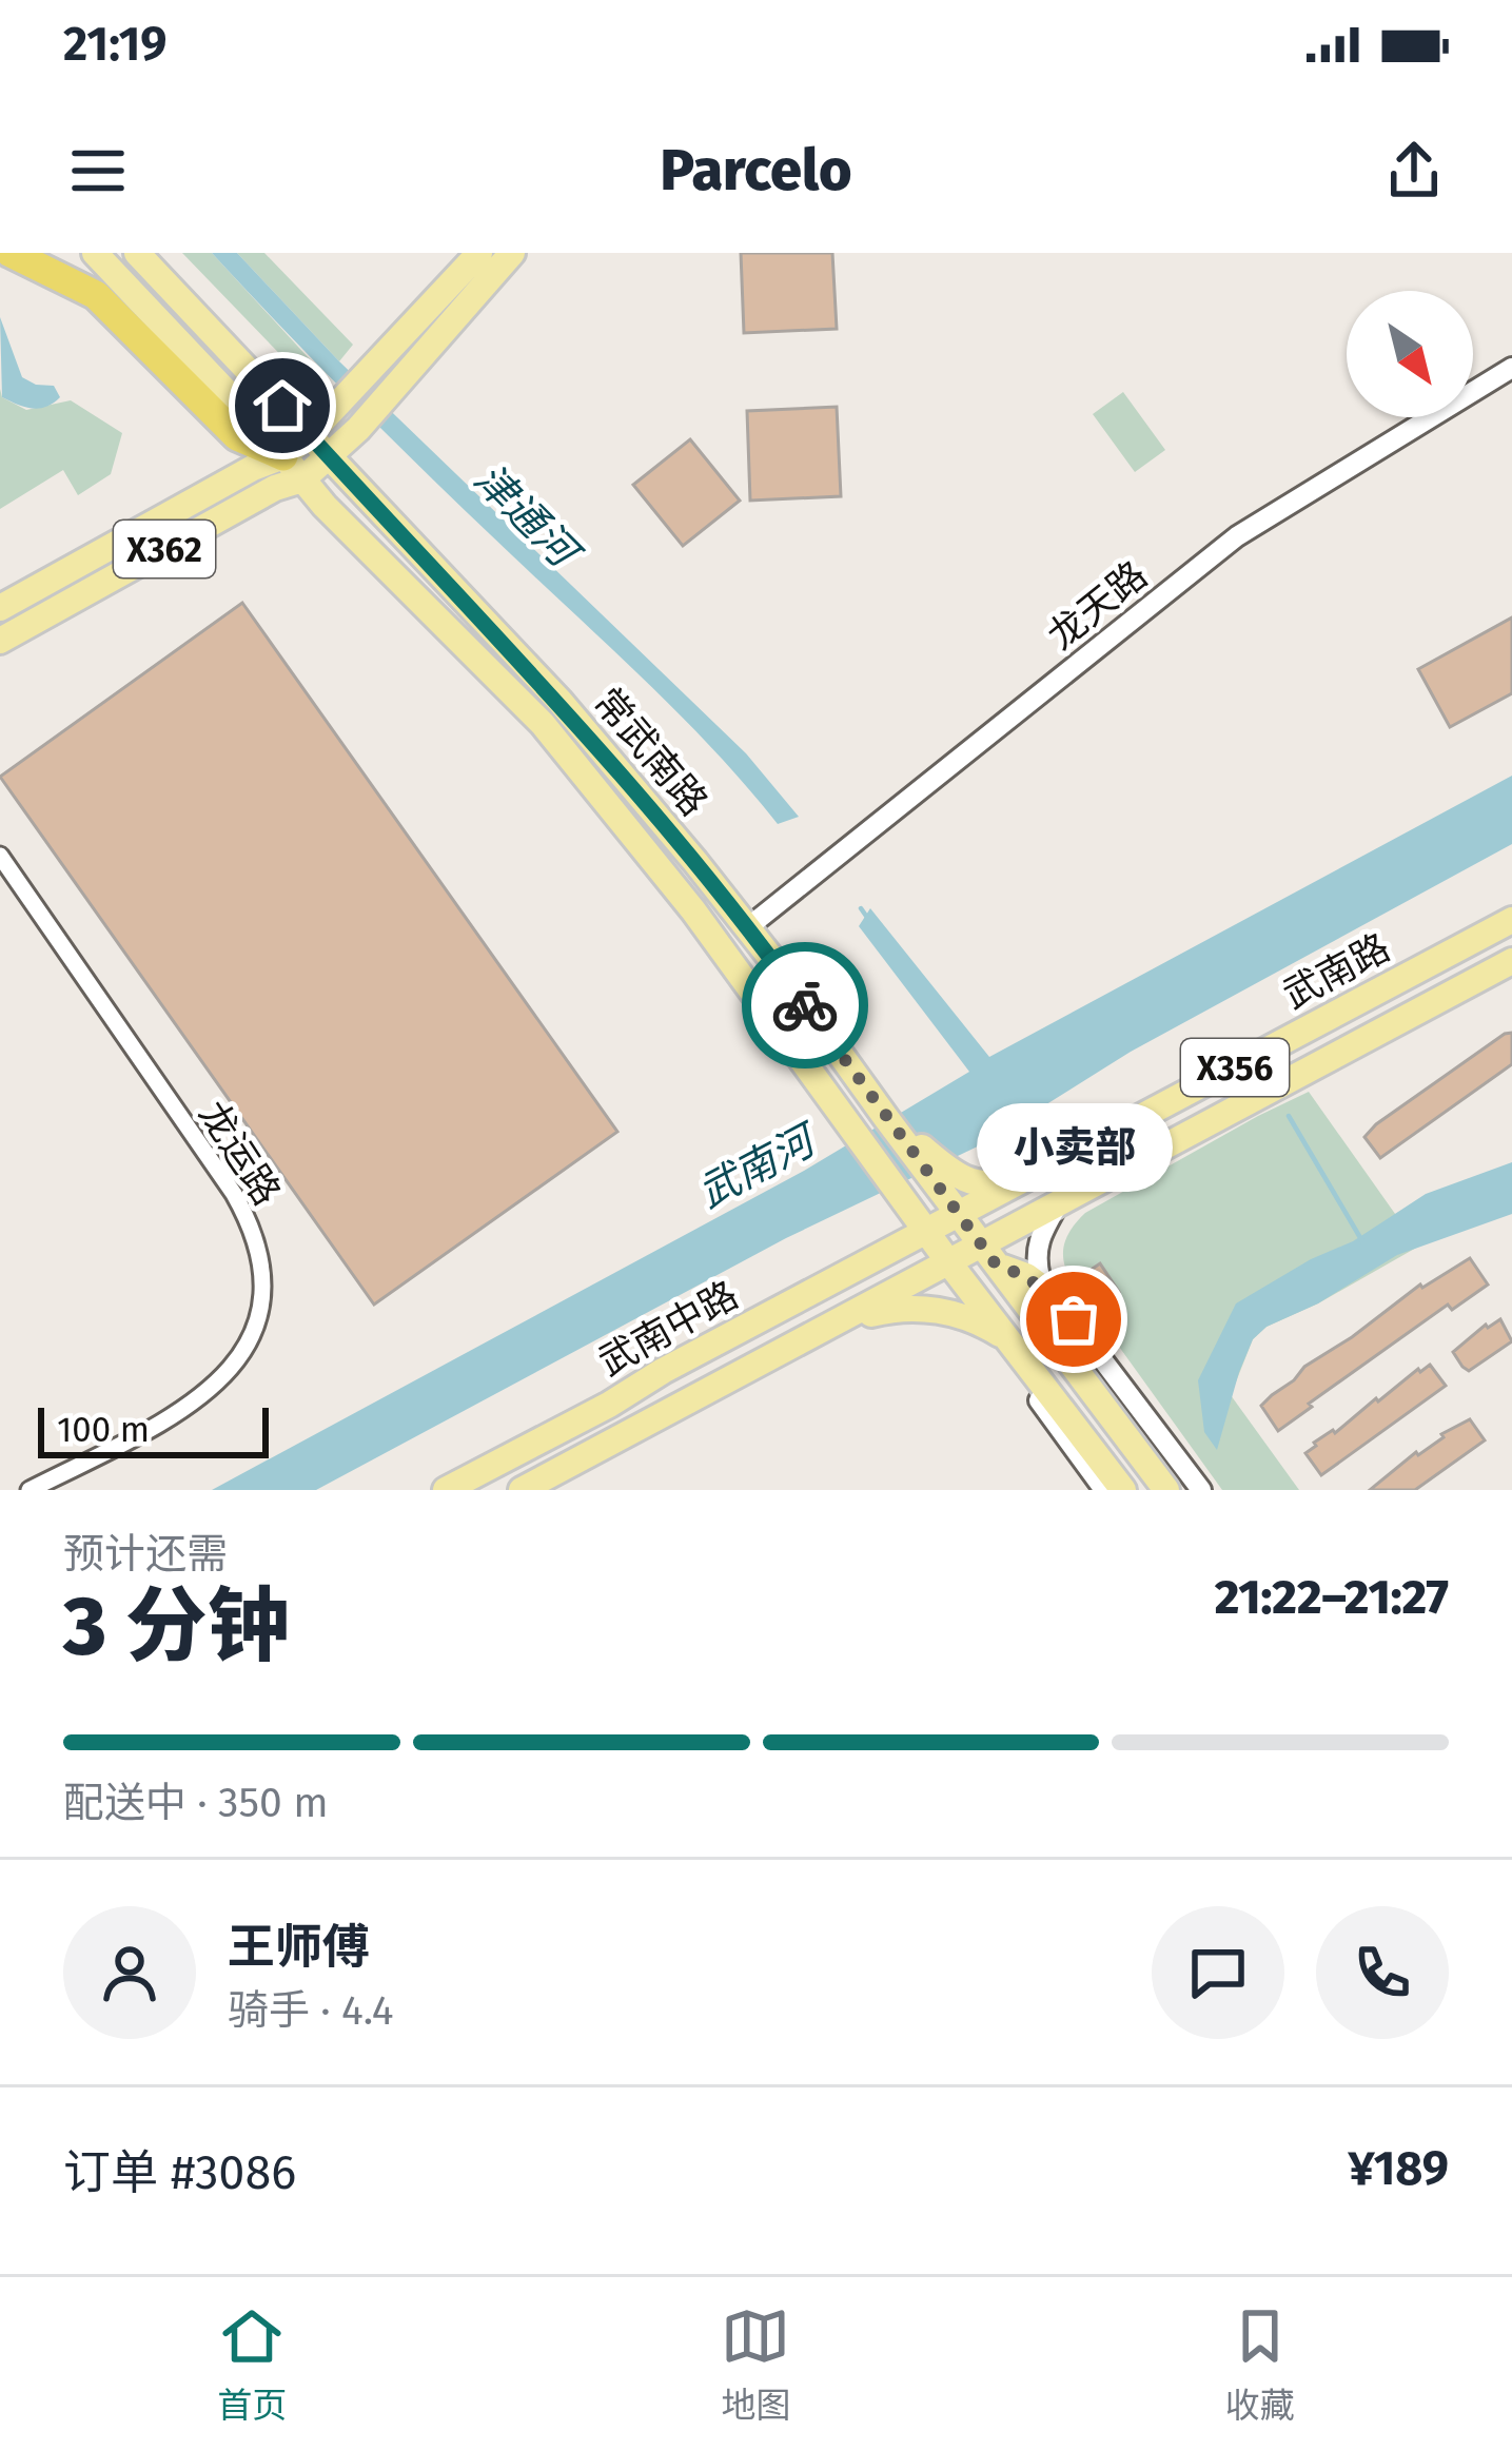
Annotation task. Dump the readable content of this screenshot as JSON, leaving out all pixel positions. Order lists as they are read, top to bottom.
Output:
{
  "streets": {
    "main road": [
      "X362",
      "常武南路",
      "武南路",
      "X356",
      "武南中路"
    ],
    "street": ["龙天路", "龙运路"]
  },
  "crossings": [
    ["X362", "常武南路"],
    ["龙天路", "常武南路"],
    ["武南路", "武南中路"]
  ],
  "water": ["津通河", "武南河"],
  "places": ["小卖部"],
  "scale_bar": "100 m",
  "north": "bottom right",
  "page": {
    "status": "21:19",
    "header": "Parcelo",
    "bubble": "小卖部",
    "scale": "100 m",
    "heading": ["3 分钟", "预计还需", "21:22–21:27"],
    "panel": [
      "王师傅",
      "骑手 · 4.4",
      "订单 #3086",
      "¥189"
    ],
    "bar": "配送中 · 350 m",
    "tabs": ["首页", "地图", "收藏"]
  }
}
